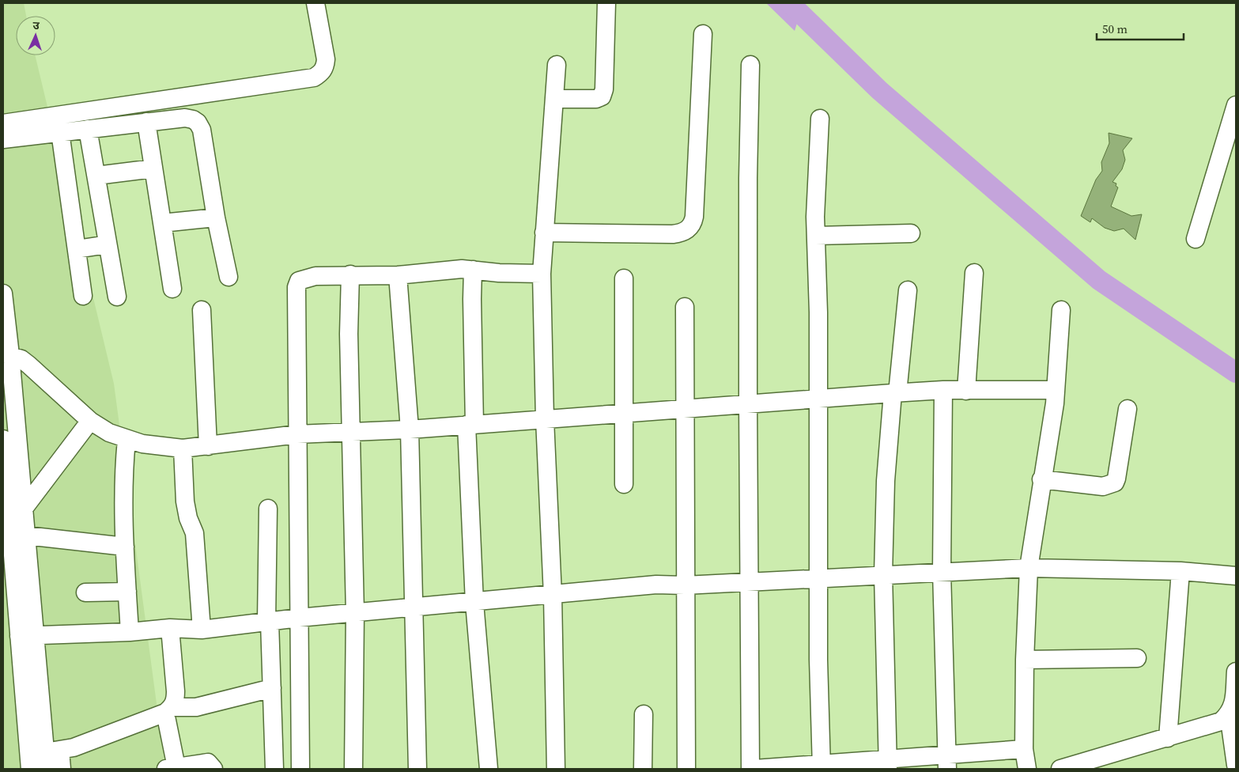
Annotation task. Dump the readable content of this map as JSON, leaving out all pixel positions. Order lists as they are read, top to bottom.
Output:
{
  "scale_bar": "50 m",
  "north": "top"
}
